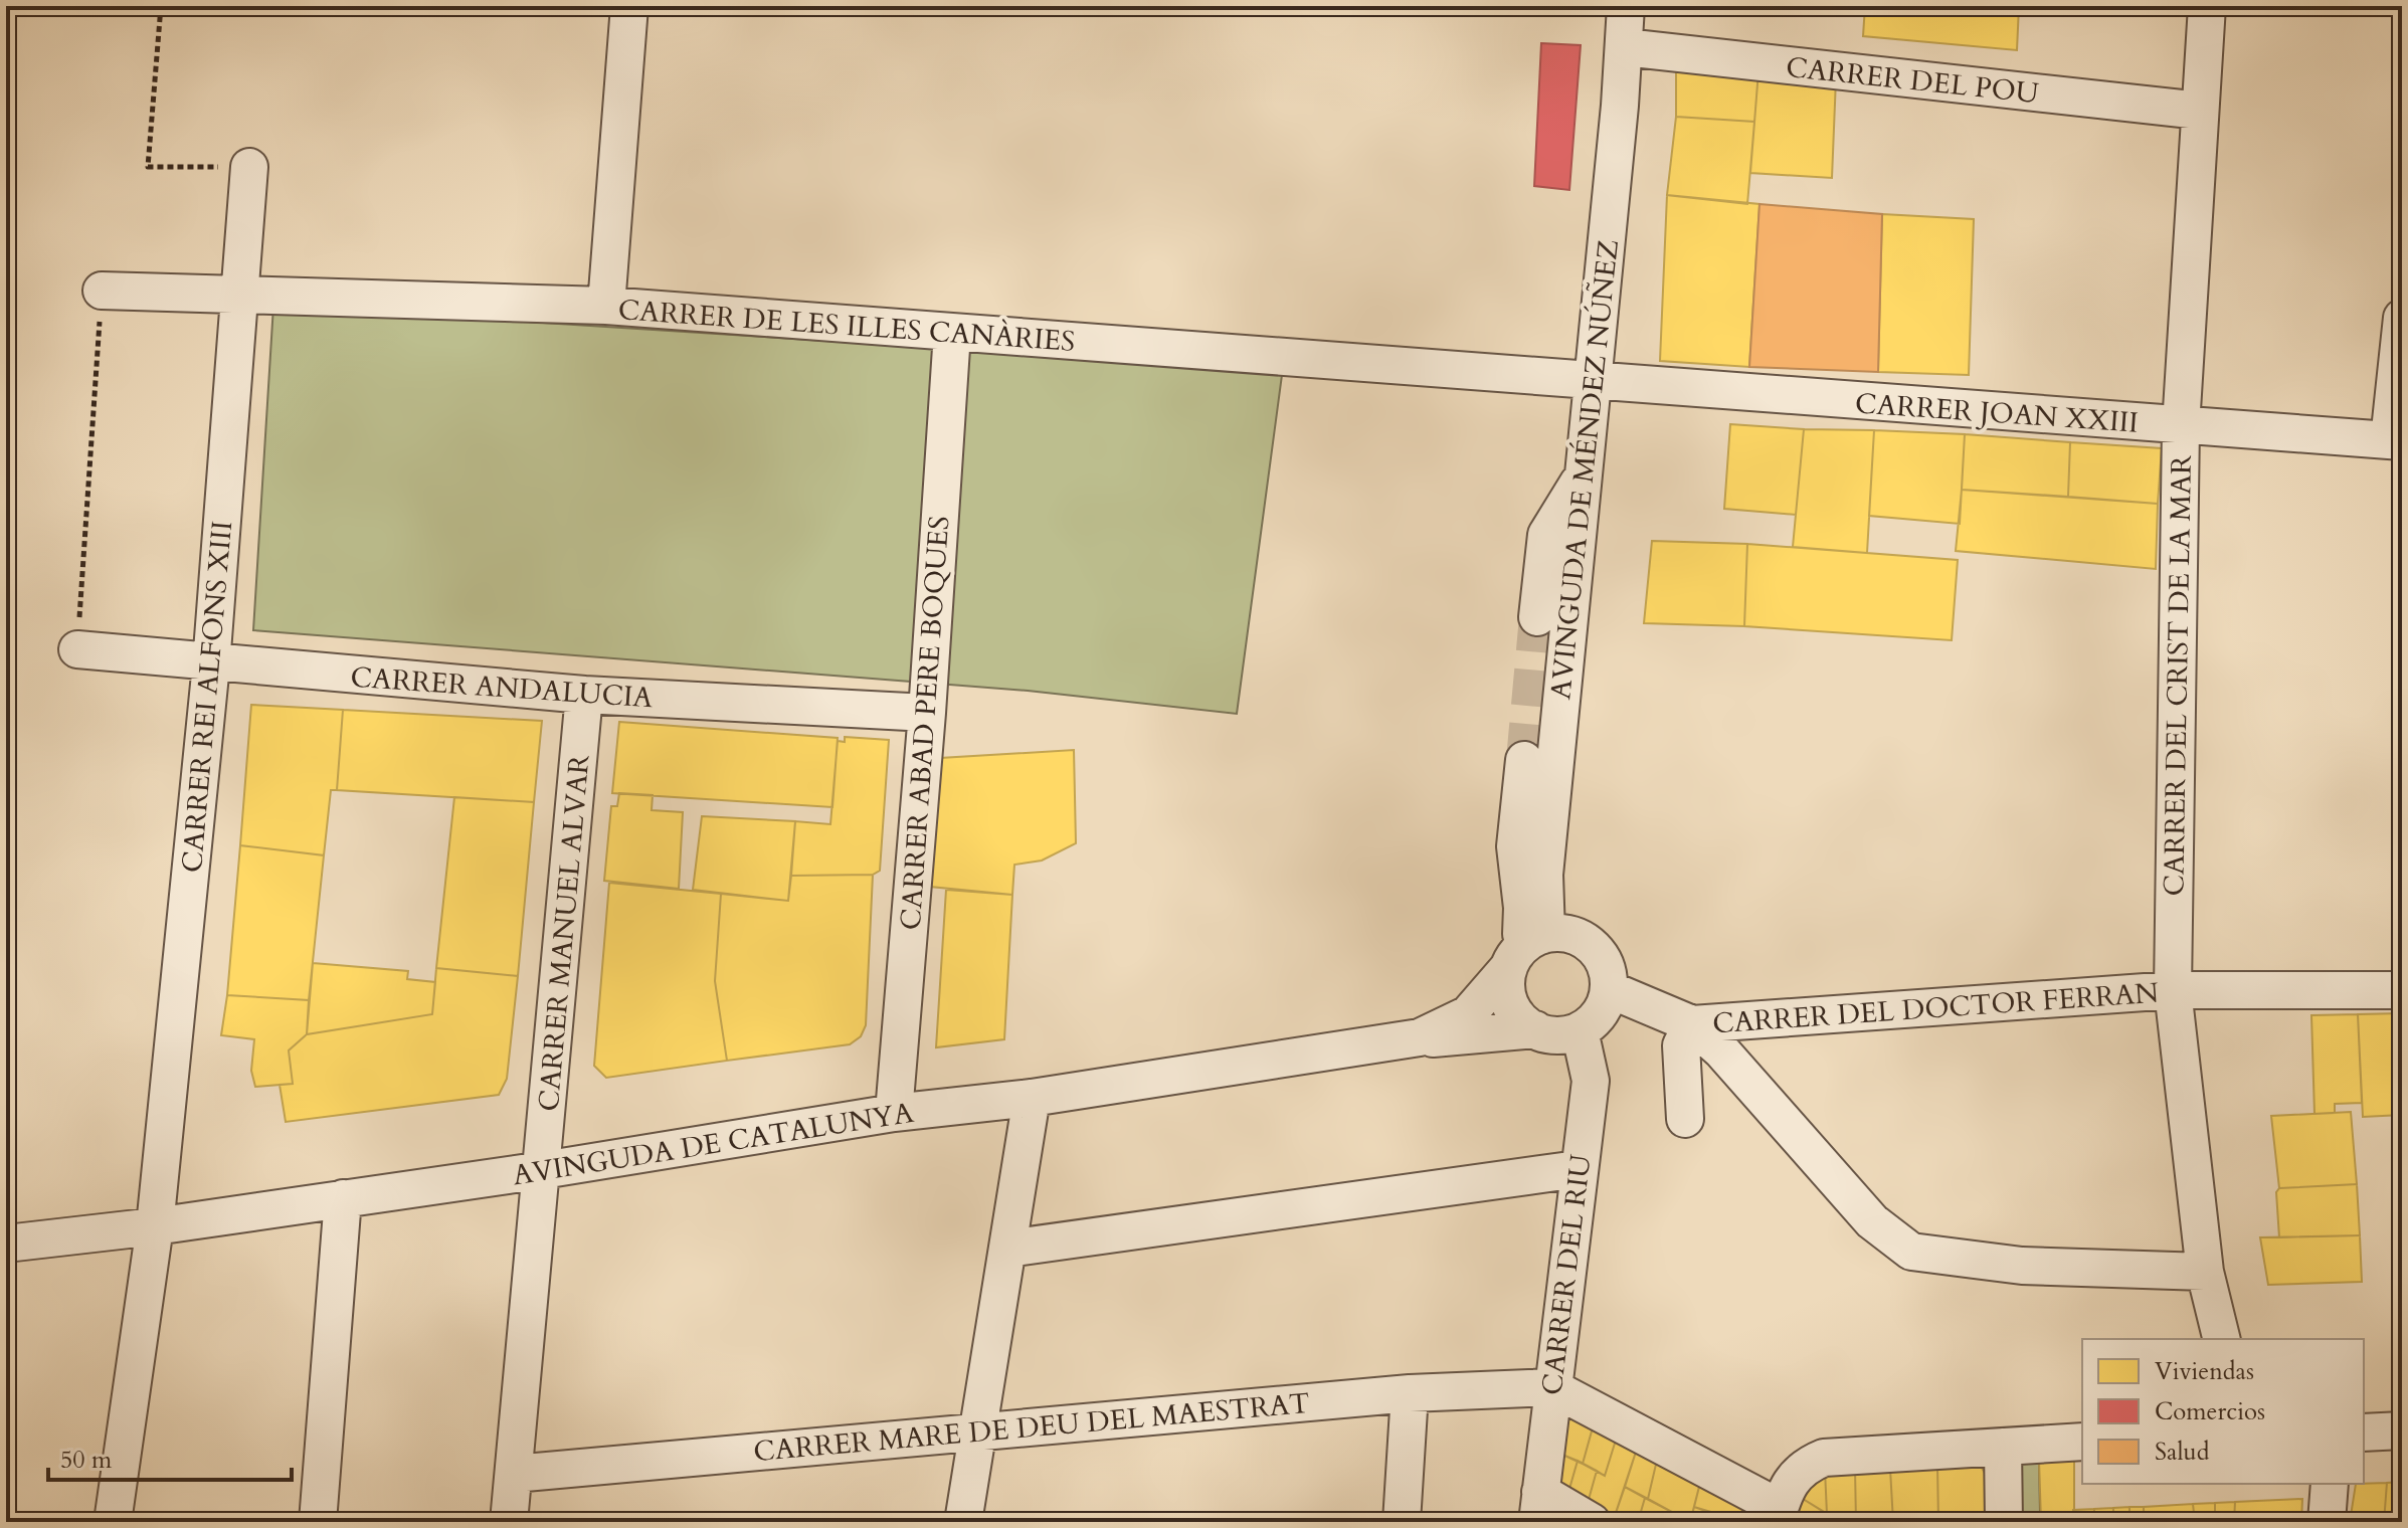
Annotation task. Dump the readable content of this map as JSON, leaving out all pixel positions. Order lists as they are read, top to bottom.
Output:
{
  "streets": {
    "street": [
      "CARRER DEL POU",
      "CARRER DE LES ILLES CANÀRIES",
      "CARRER JOAN XXIII",
      "AVINGUDA DE MÉNDEZ NÚÑEZ",
      "CARRER DEL CRIST DE LA MAR",
      "CARRER ANDALUCIA",
      "CARRER REI ALFONS XIII",
      "CARRER ABAD PERE BOQUES",
      "CARRER MANUEL ALVAR",
      "CARRER DEL DOCTOR FERRAN",
      "AVINGUDA DE CATALUNYA",
      "CARRER DEL RIU",
      "CARRER MARE DE DEU DEL MAESTRAT"
    ]
  },
  "crossings": [
    ["CARRER DEL POU", "AVINGUDA DE MÉNDEZ NÚÑEZ"],
    ["CARRER DEL POU", "CARRER DEL CRIST DE LA MAR"],
    ["CARRER DE LES ILLES CANÀRIES", "CARRER JOAN XXIII"],
    ["CARRER DE LES ILLES CANÀRIES", "AVINGUDA DE MÉNDEZ NÚÑEZ"],
    ["CARRER DE LES ILLES CANÀRIES", "CARRER REI ALFONS XIII"],
    ["CARRER DE LES ILLES CANÀRIES", "CARRER ABAD PERE BOQUES"],
    ["CARRER JOAN XXIII", "AVINGUDA DE MÉNDEZ NÚÑEZ"],
    ["CARRER JOAN XXIII", "CARRER DEL CRIST DE LA MAR"],
    ["AVINGUDA DE MÉNDEZ NÚÑEZ", "CARRER DEL DOCTOR FERRAN"],
    ["AVINGUDA DE MÉNDEZ NÚÑEZ", "AVINGUDA DE CATALUNYA"],
    ["AVINGUDA DE MÉNDEZ NÚÑEZ", "CARRER DEL RIU"],
    ["CARRER DEL CRIST DE LA MAR", "CARRER DEL DOCTOR FERRAN"],
    ["CARRER ANDALUCIA", "CARRER REI ALFONS XIII"],
    ["CARRER ANDALUCIA", "CARRER ABAD PERE BOQUES"],
    ["CARRER ANDALUCIA", "CARRER MANUEL ALVAR"],
    ["CARRER REI ALFONS XIII", "AVINGUDA DE CATALUNYA"],
    ["CARRER ABAD PERE BOQUES", "AVINGUDA DE CATALUNYA"],
    ["CARRER MANUEL ALVAR", "AVINGUDA DE CATALUNYA"],
    ["CARRER MANUEL ALVAR", "CARRER MARE DE DEU DEL MAESTRAT"],
    ["CARRER DEL DOCTOR FERRAN", "AVINGUDA DE CATALUNYA"],
    ["CARRER DEL DOCTOR FERRAN", "CARRER DEL RIU"],
    ["AVINGUDA DE CATALUNYA", "CARRER DEL RIU"],
    ["CARRER DEL RIU", "CARRER MARE DE DEU DEL MAESTRAT"]
  ],
  "legend": ["Viviendas", "Comercios", "Salud"],
  "scale_bar": "50 m"
}
